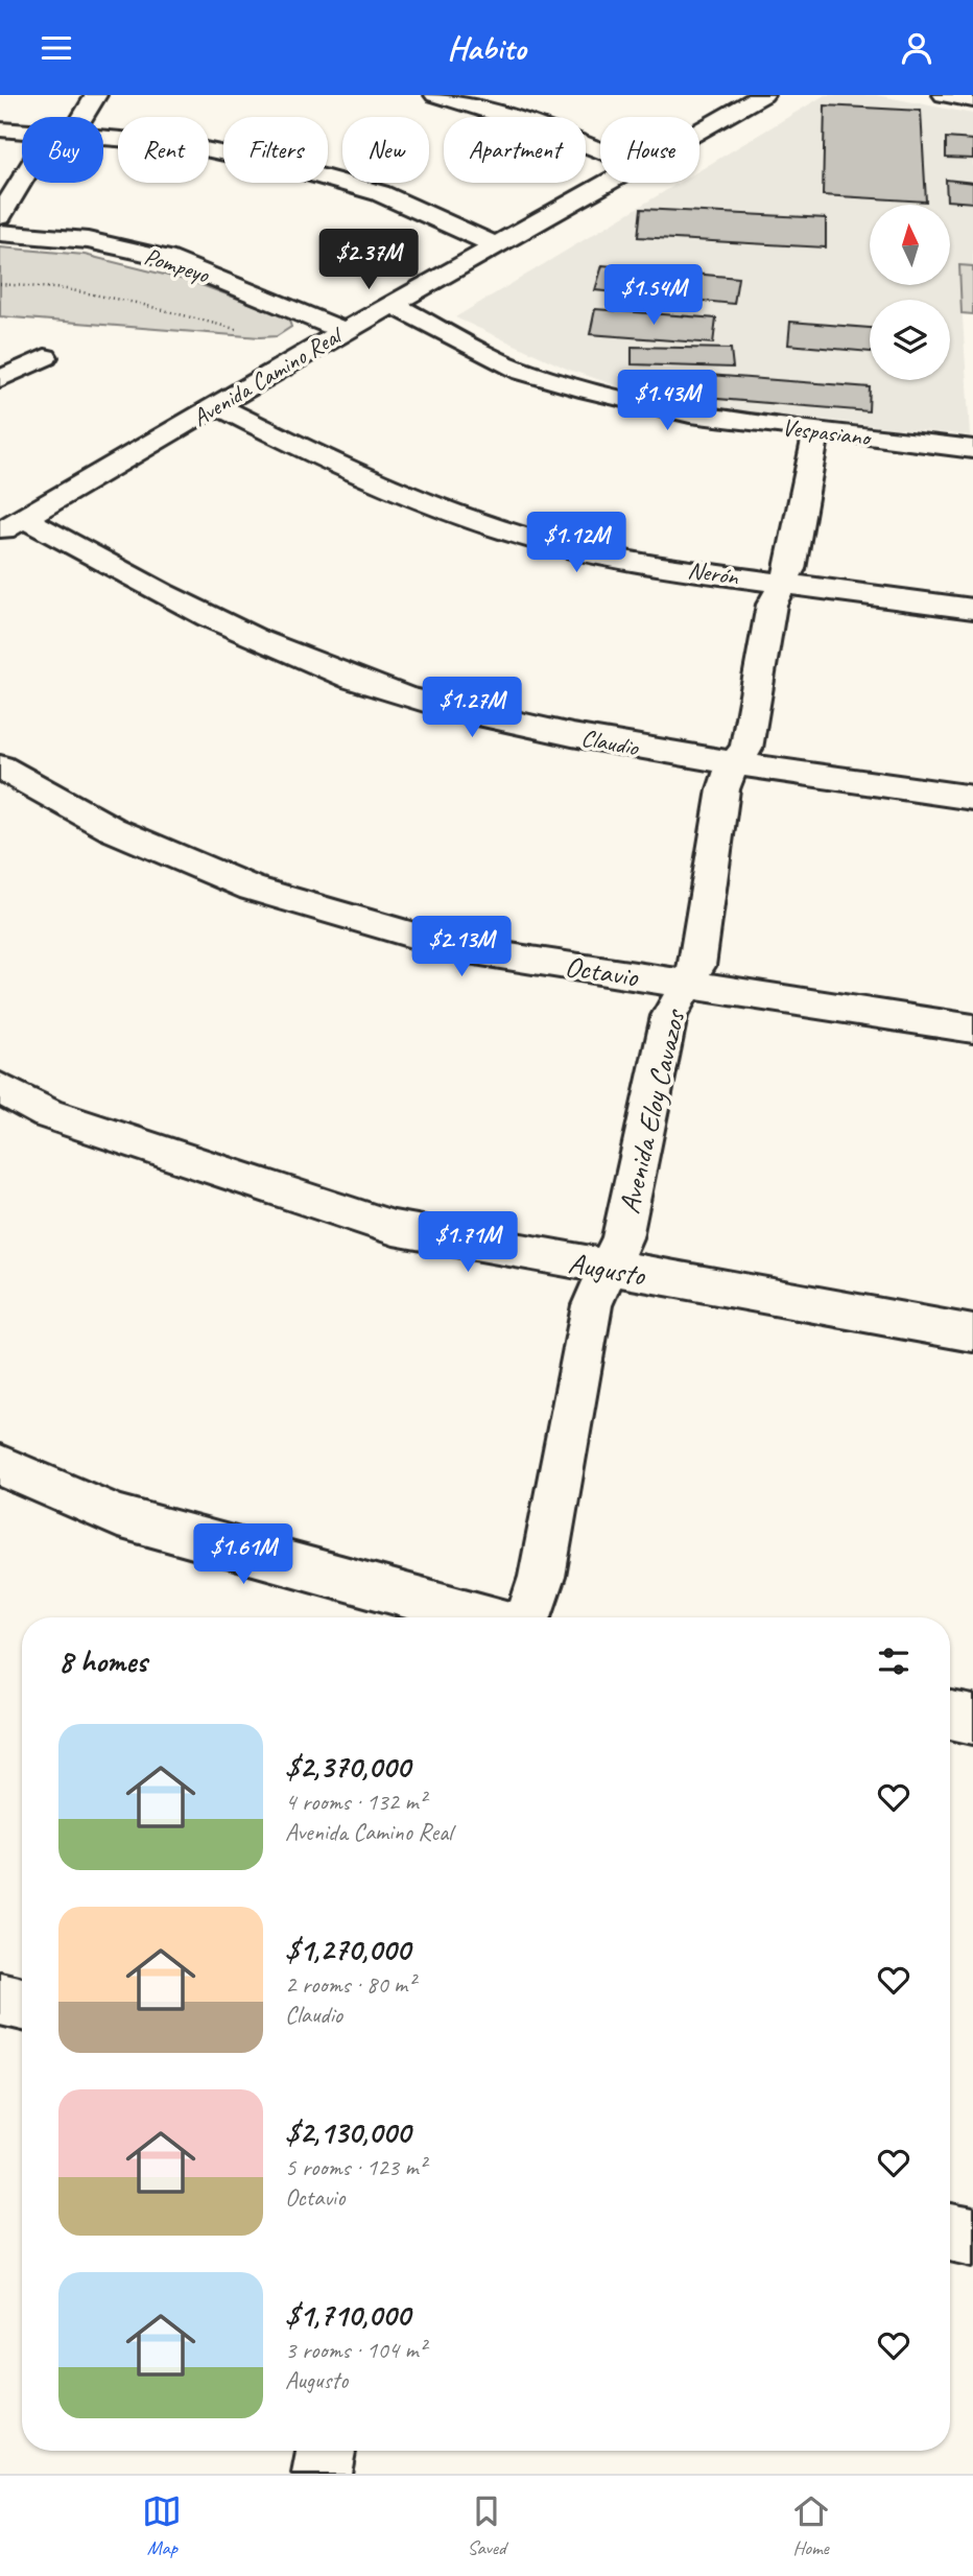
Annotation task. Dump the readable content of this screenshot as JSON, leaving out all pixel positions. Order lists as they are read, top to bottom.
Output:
{
  "streets": {
    "street": [
      "Pompeyo",
      "Avenida Camino Real",
      "Vespasiano",
      "Nerón",
      "Claudio",
      "Octavio",
      "Avenida Eloy Cavazos",
      "Augusto"
    ]
  },
  "crossings": [
    ["Pompeyo", "Avenida Camino Real"],
    ["Avenida Camino Real", "Vespasiano"],
    ["Avenida Camino Real", "Nerón"],
    ["Avenida Camino Real", "Claudio"],
    ["Vespasiano", "Avenida Eloy Cavazos"],
    ["Nerón", "Avenida Eloy Cavazos"],
    ["Claudio", "Avenida Eloy Cavazos"],
    ["Octavio", "Avenida Eloy Cavazos"],
    ["Avenida Eloy Cavazos", "Augusto"]
  ],
  "north": "top",
  "page": {
    "header": "Habito",
    "chip": [
      "Buy",
      "Rent",
      "Filters",
      "New",
      "Apartment",
      "House"
    ],
    "price": [
      "$2.37M",
      "$1.54M",
      "$1.43M",
      "$1.12M",
      "$1.27M",
      "$2.13M",
      "$1.71M",
      "$1.61M"
    ],
    "heading": "8 homes",
    "list": [
      {
        "name": "$2,370,000",
        "note": "4 rooms · 132 m² · Avenida Camino Real"
      },
      {
        "name": "$1,270,000",
        "note": "2 rooms · 80 m² · Claudio"
      },
      {
        "name": "$2,130,000",
        "note": "5 rooms · 123 m² · Octavio"
      },
      {
        "name": "$1,710,000",
        "note": "3 rooms · 104 m² · Augusto"
      }
    ],
    "tabs": ["Map", "Saved", "Home"]
  }
}
